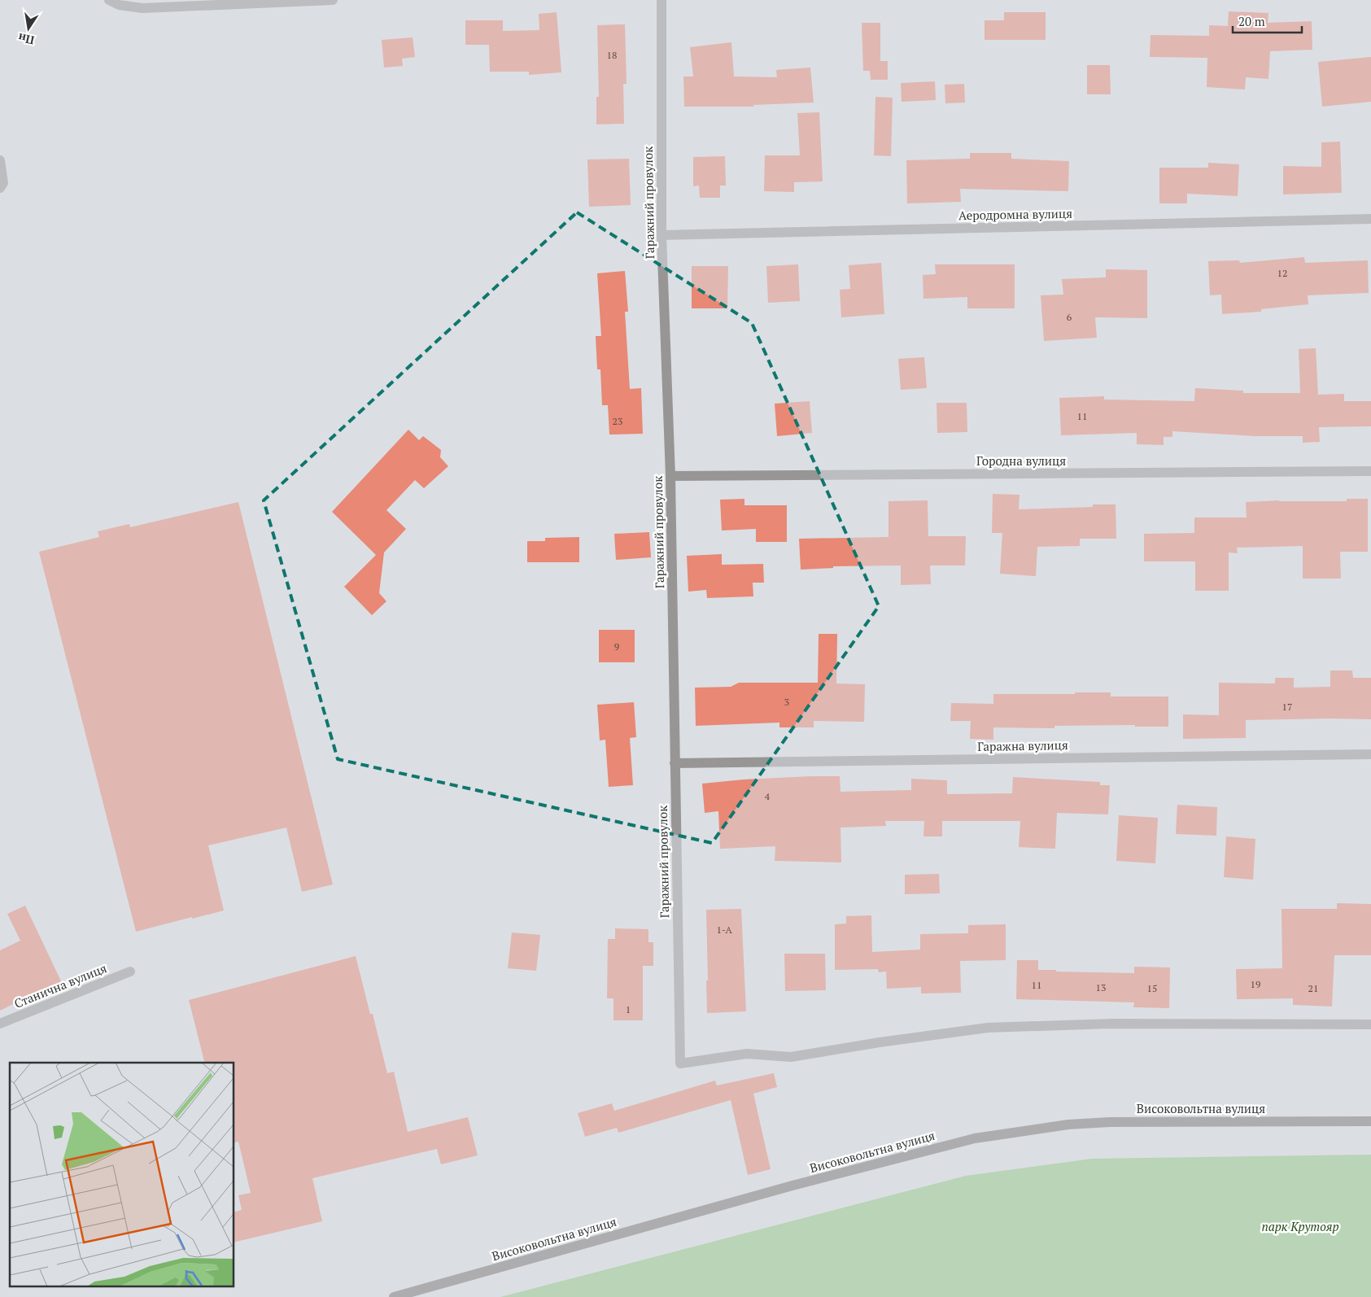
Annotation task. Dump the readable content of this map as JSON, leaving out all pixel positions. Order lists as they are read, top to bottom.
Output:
{
  "streets": {
    "main road": ["Високовольтна вулиця"],
    "street": [
      "Гаражний провулок",
      "Аеродромна вулиця",
      "Городна вулиця",
      "Гаражна вулиця",
      "Станична вулиця"
    ]
  },
  "crossings": [
    ["Гаражний провулок", "Аеродромна вулиця"],
    ["Гаражний провулок", "Городна вулиця"],
    ["Гаражний провулок", "Гаражна вулиця"]
  ],
  "parks": ["парк Крутояр"],
  "house_numbers": [
    "18",
    "12",
    "6",
    "11",
    "23",
    "9",
    "3",
    "17",
    "4",
    "1-А",
    "19",
    "11",
    "13",
    "15",
    "21",
    "1"
  ],
  "scale_bar": "20 m",
  "north": "bottom"
}
